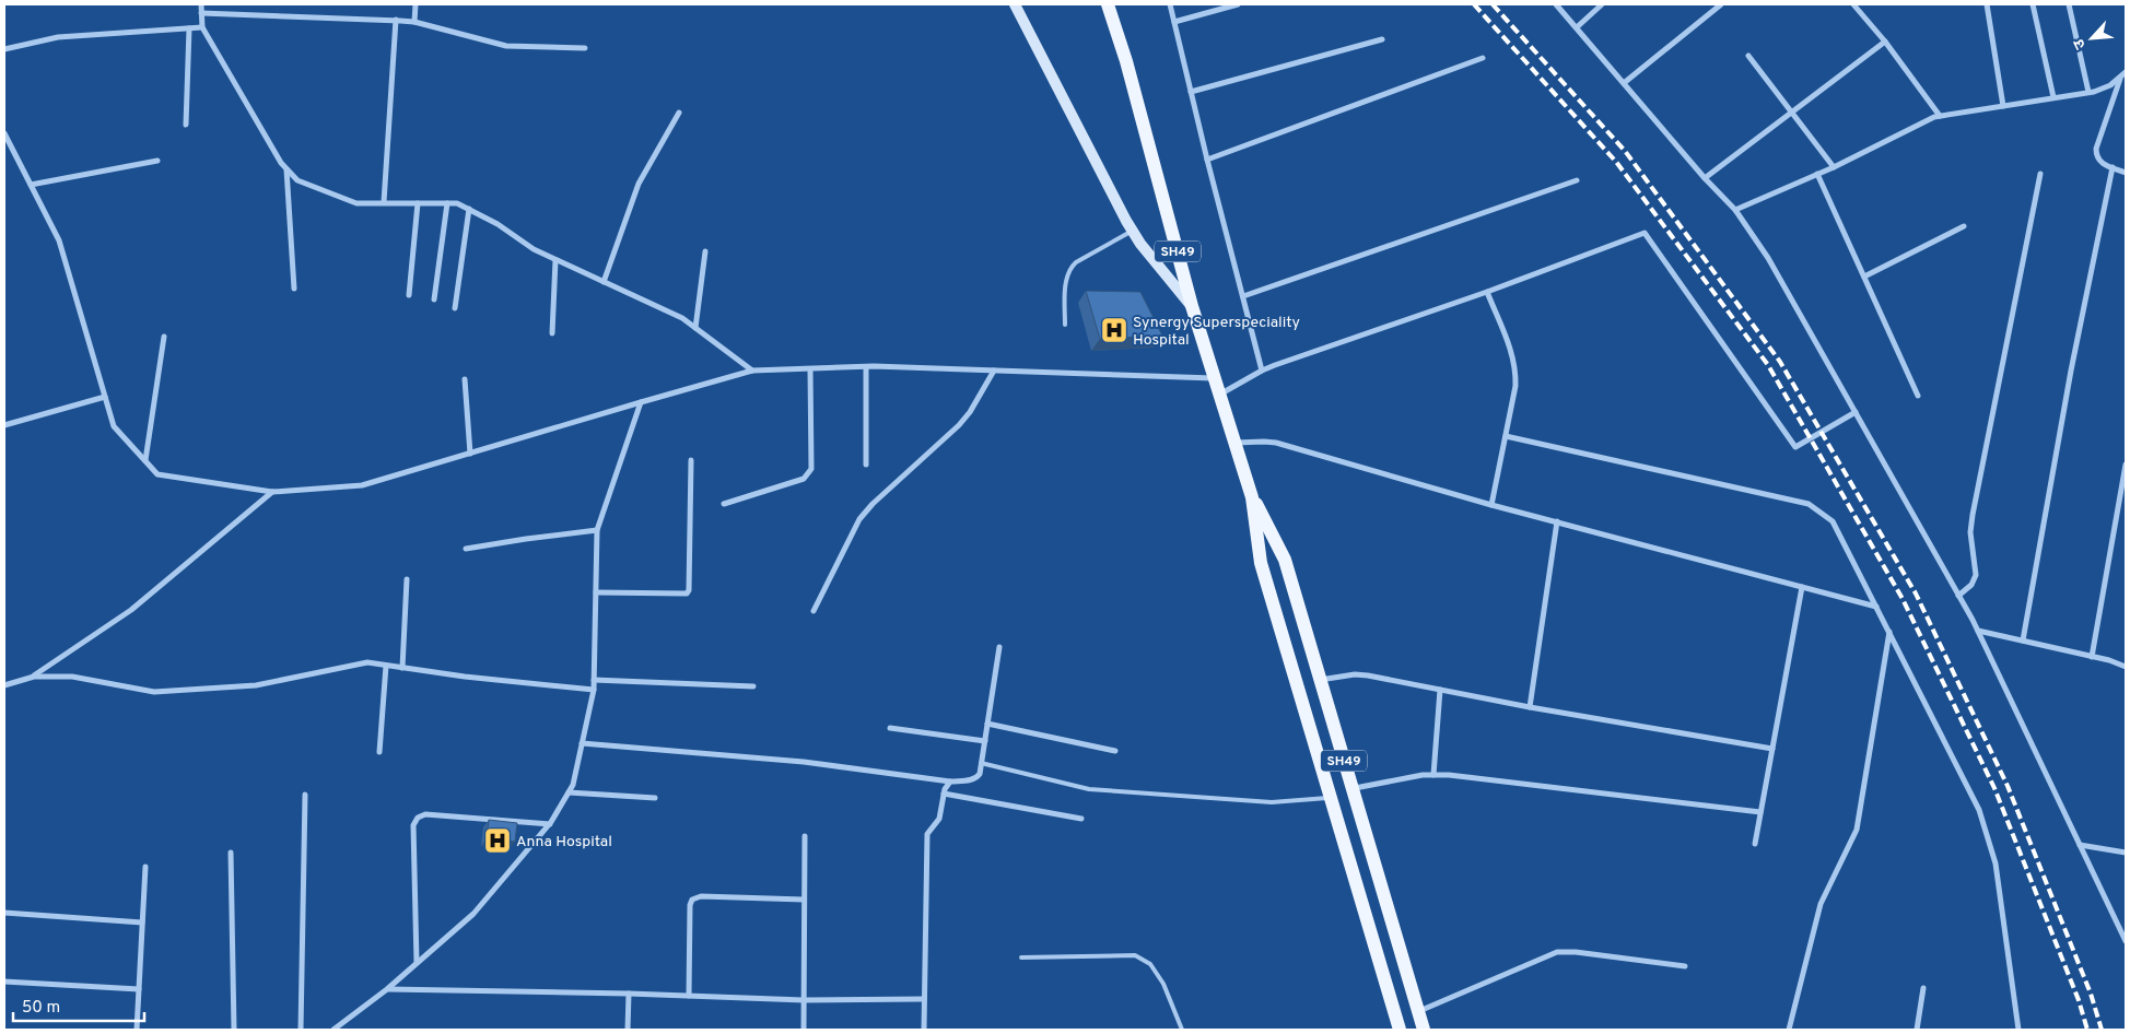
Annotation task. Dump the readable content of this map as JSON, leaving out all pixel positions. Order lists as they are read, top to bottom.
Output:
{
  "streets": {
    "main road": ["SH49"]
  },
  "places": {
    "hospital": ["Synergy Superspeciality Hospital", "Anna Hospital"]
  },
  "scale_bar": "50 m",
  "north": "bottom left"
}
